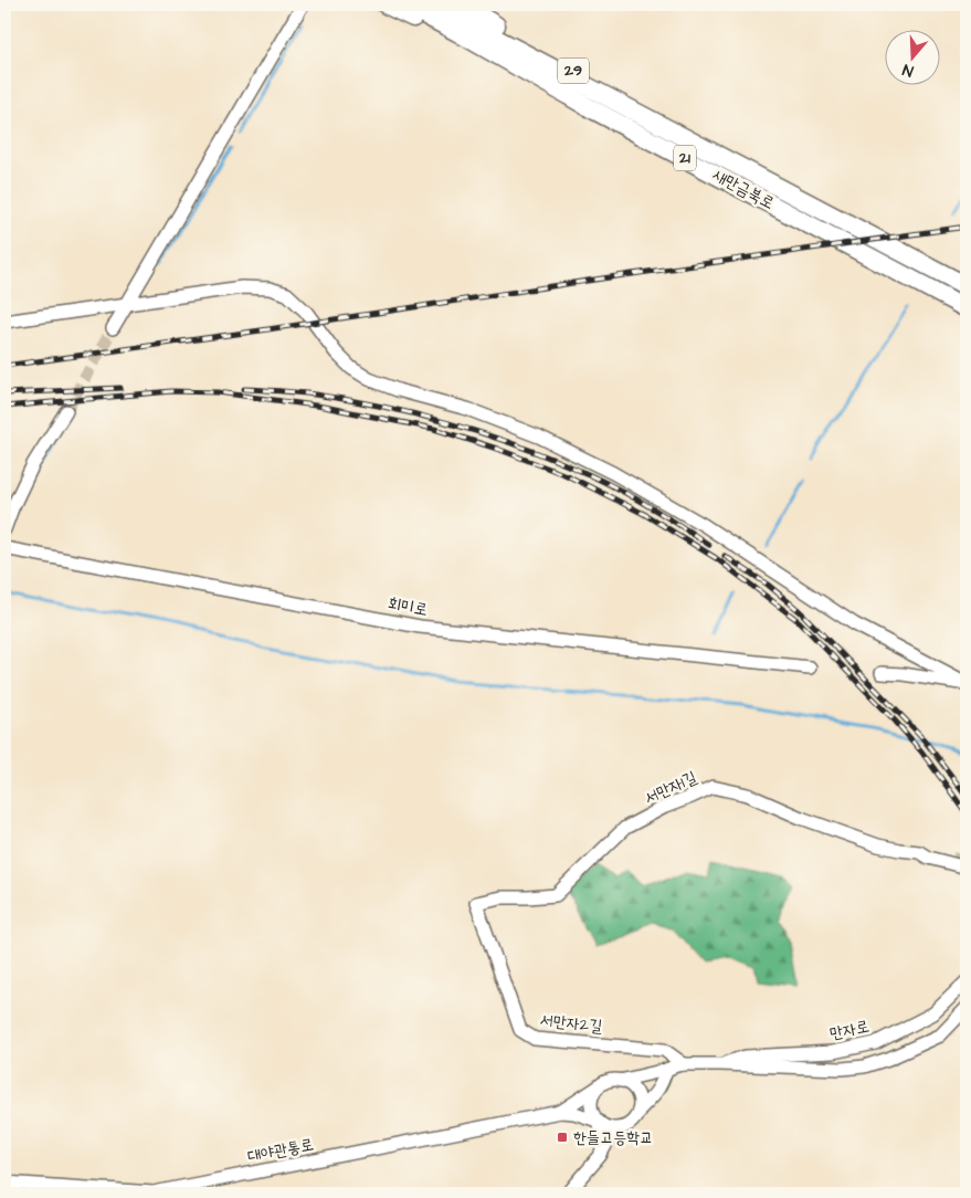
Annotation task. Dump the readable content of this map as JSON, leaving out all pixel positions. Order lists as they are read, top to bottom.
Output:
{
  "streets": {
    "highway": ["29", "21", "새만금북로"],
    "street": [
      "회미로",
      "서만자1길",
      "서만자2길",
      "만자로",
      "대야관통로"
    ]
  },
  "crossings": [
    ["29", "새만금북로"],
    ["서만자1길", "서만자2길"],
    ["서만자2길", "만자로"]
  ],
  "places": {
    "transit": ["한들고등학교"]
  },
  "north": "bottom"
}
